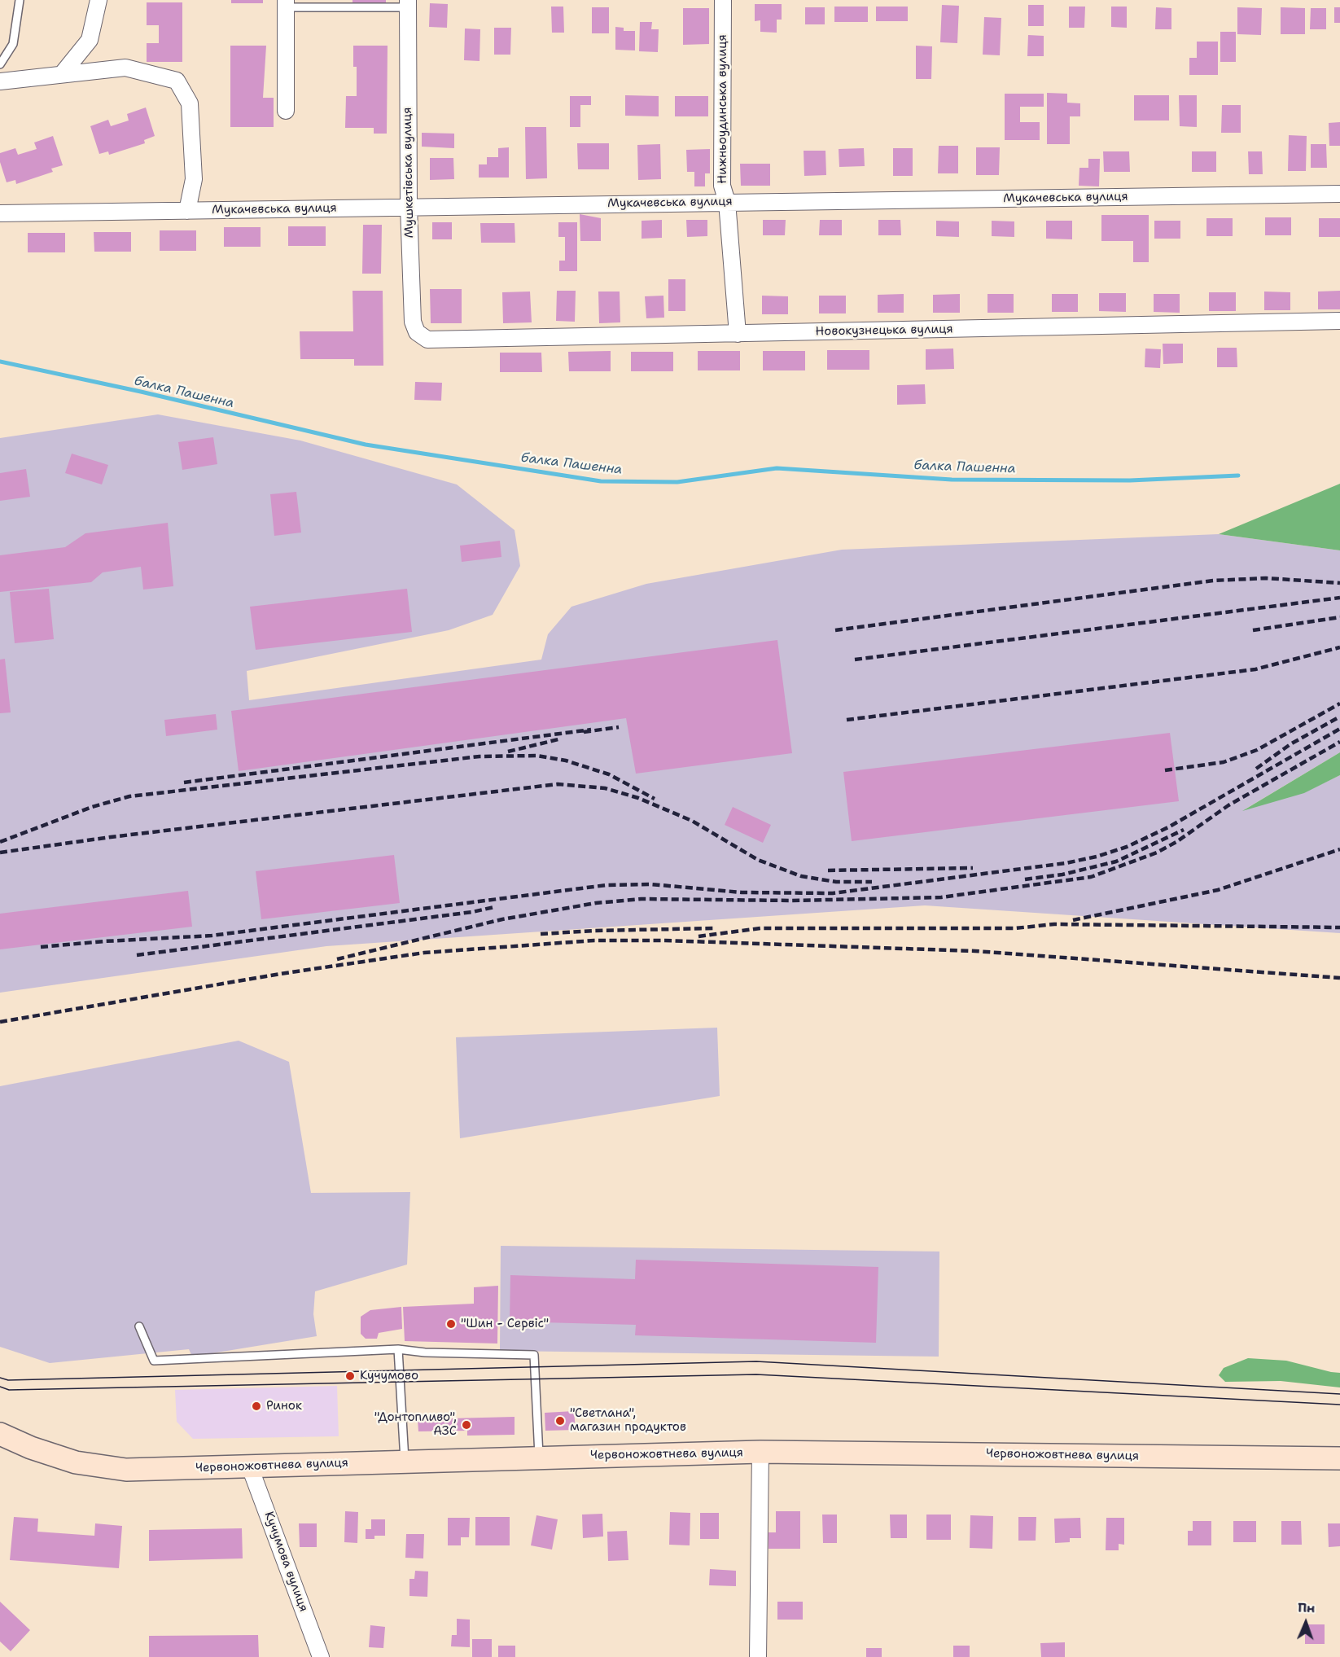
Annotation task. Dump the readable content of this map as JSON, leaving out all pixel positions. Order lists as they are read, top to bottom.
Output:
{
  "streets": {
    "main road": ["Червоножовтнева вулиця"],
    "street": [
      "Нижньоудинська вулиця",
      "Мушкетівська вулиця",
      "Мукачевська вулиця",
      "Новокузнецька вулиця",
      "Кучумова вулиця"
    ]
  },
  "crossings": [
    ["Нижньоудинська вулиця", "Мукачевська вулиця"],
    ["Нижньоудинська вулиця", "Новокузнецька вулиця"],
    ["Мушкетівська вулиця", "Мукачевська вулиця"],
    ["Мушкетівська вулиця", "Новокузнецька вулиця"],
    ["Червоножовтнева вулиця", "Кучумова вулиця"]
  ],
  "water": ["балка Пашенна"],
  "places": [
    "\"Шин - Сервіс\"",
    "Кучумово",
    "Ринок",
    "\"Светлана\", магазин продуктов",
    "\"Донтопливо\", АЗС"
  ],
  "north": "top"
}
